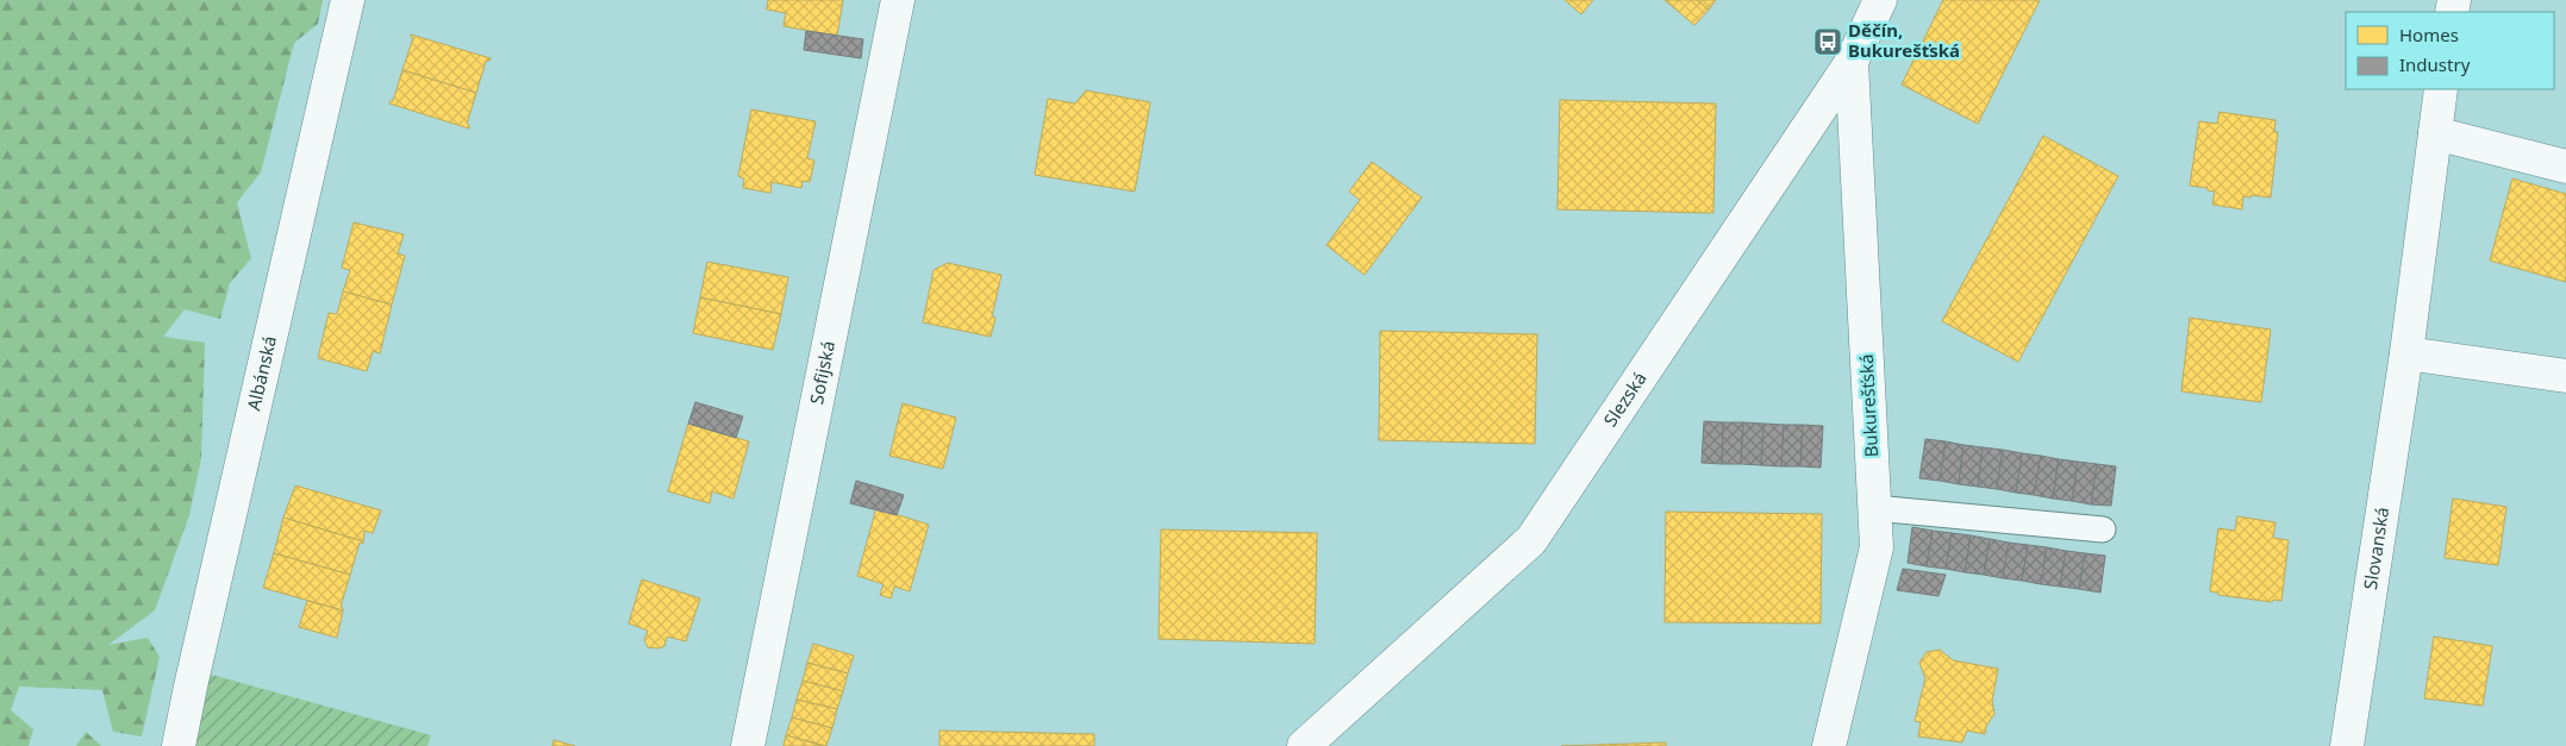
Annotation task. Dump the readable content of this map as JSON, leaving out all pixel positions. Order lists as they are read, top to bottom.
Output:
{
  "streets": {
    "street": [
      "Albánská",
      "Sofijská",
      "Slezská",
      "Bukurešťská",
      "Slovanská"
    ]
  },
  "crossings": [
    ["Slezská", "Bukurešťská"]
  ],
  "places": {
    "bus stop": ["Děčín, Bukurešťská"]
  },
  "legend": ["Homes", "Industry"]
}
